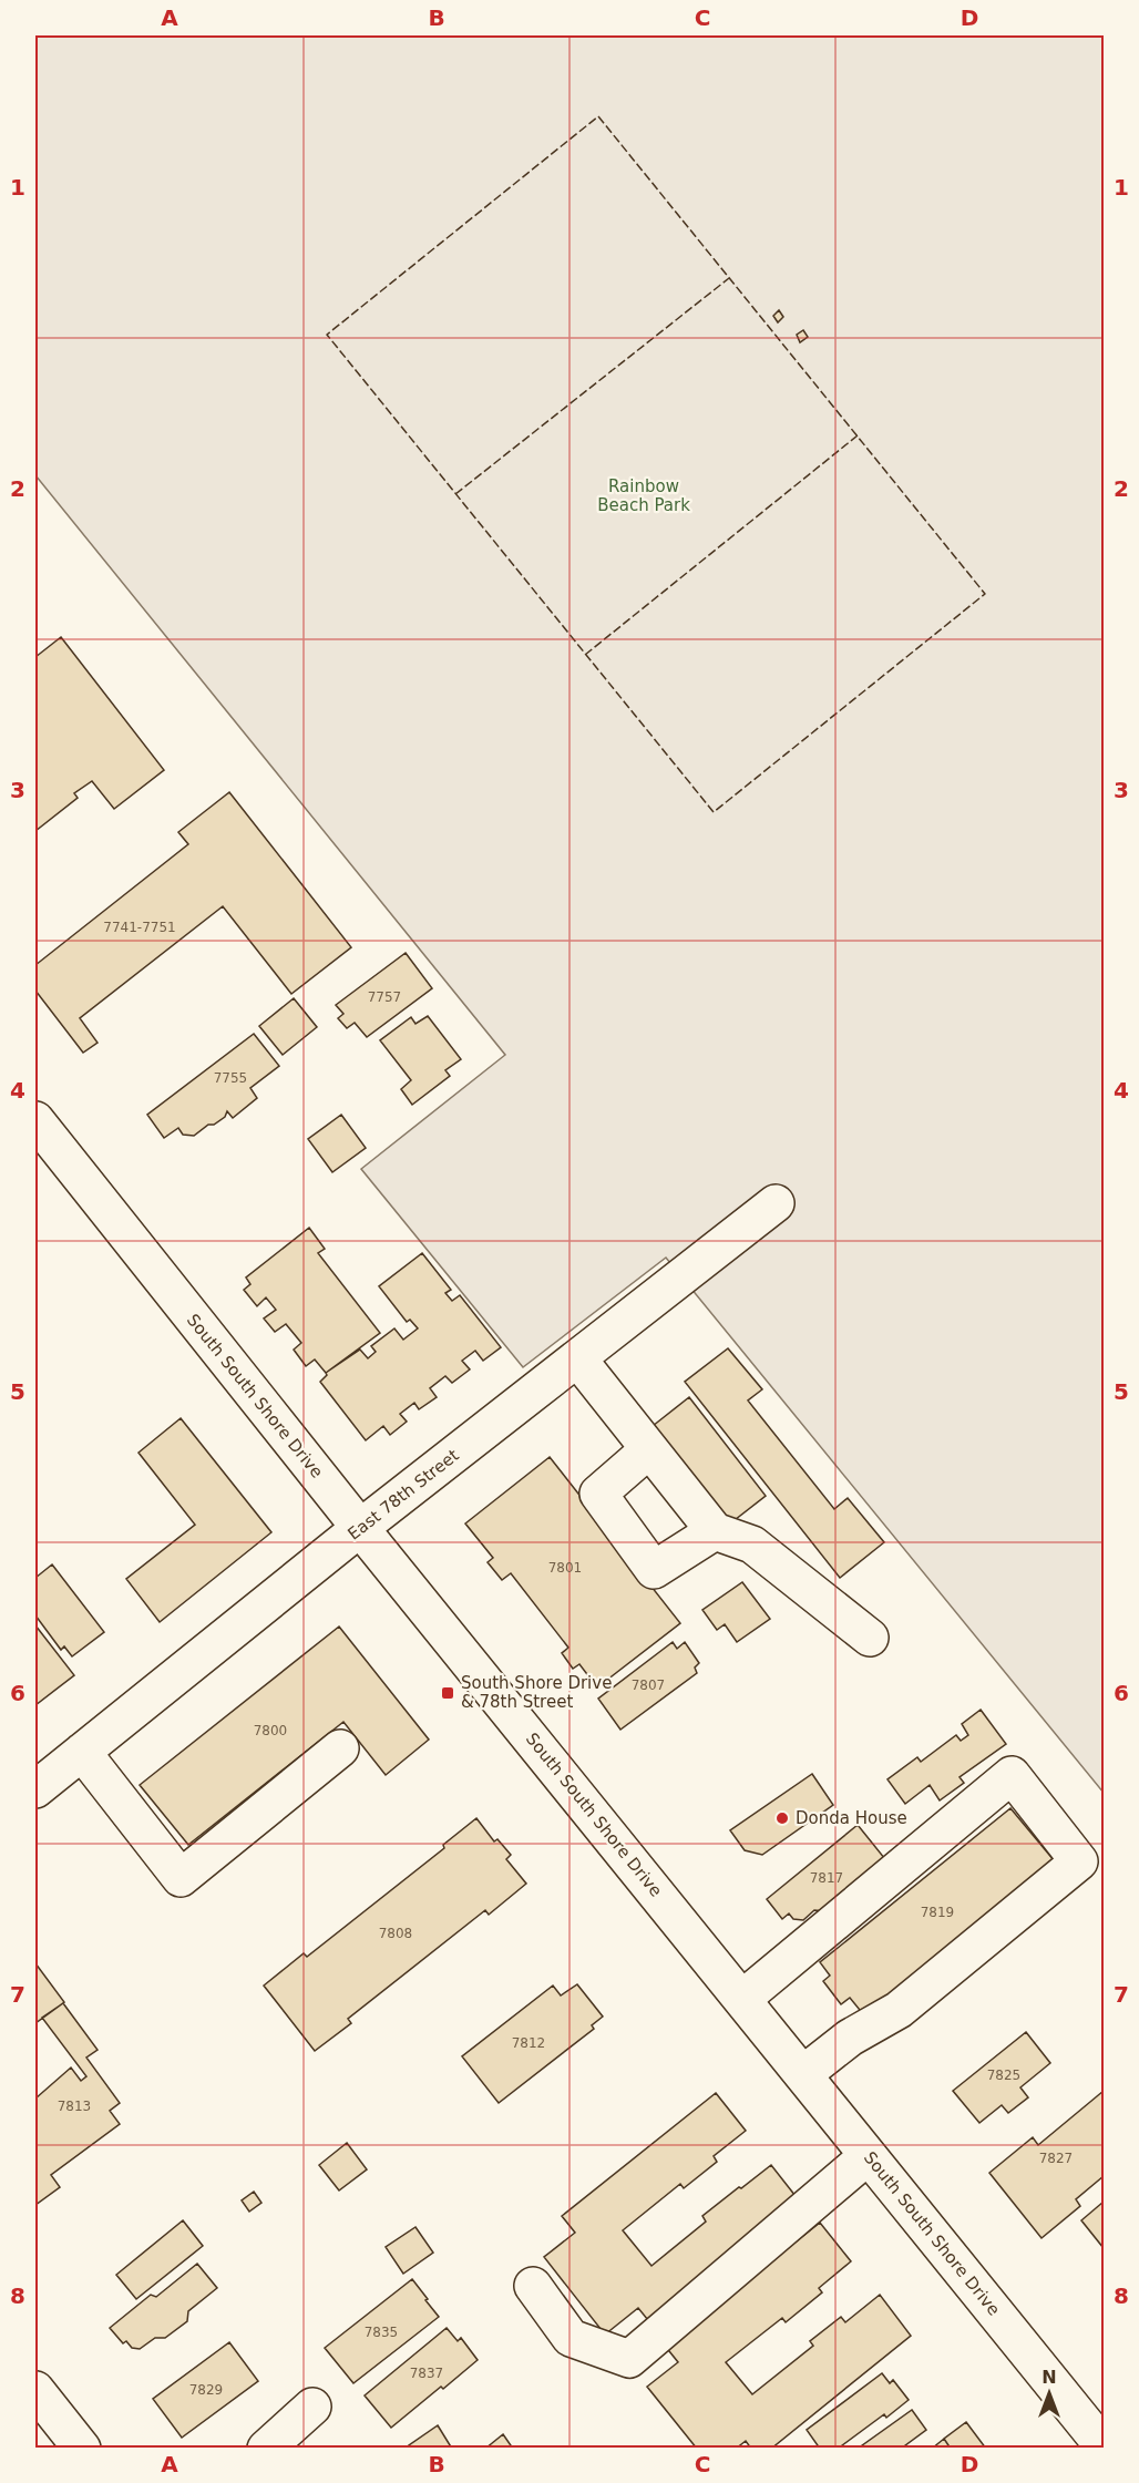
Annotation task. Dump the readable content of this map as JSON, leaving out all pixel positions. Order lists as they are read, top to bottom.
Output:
{
  "streets": {
    "main road": ["South South Shore Drive", "East 78th Street"]
  },
  "crossings": [
    ["South South Shore Drive", "East 78th Street"]
  ],
  "parks": ["Rainbow Beach Park"],
  "places": {
    "transit": ["South Shore Drive & 78th Street"],
    "other": ["Donda House"]
  },
  "house_numbers": [
    "7741-7751",
    "7757",
    "7755",
    "7801",
    "7807",
    "7800",
    "7817",
    "7819",
    "7808",
    "7812",
    "7825",
    "7813",
    "7827",
    "7835",
    "7837",
    "7829"
  ],
  "north": "top",
  "grid": {
    "columns": [
      "A",
      "B",
      "C",
      "D"
    ],
    "rows": [
      "1",
      "2",
      "3",
      "4",
      "5",
      "6",
      "7",
      "8"
    ]
  }
}
